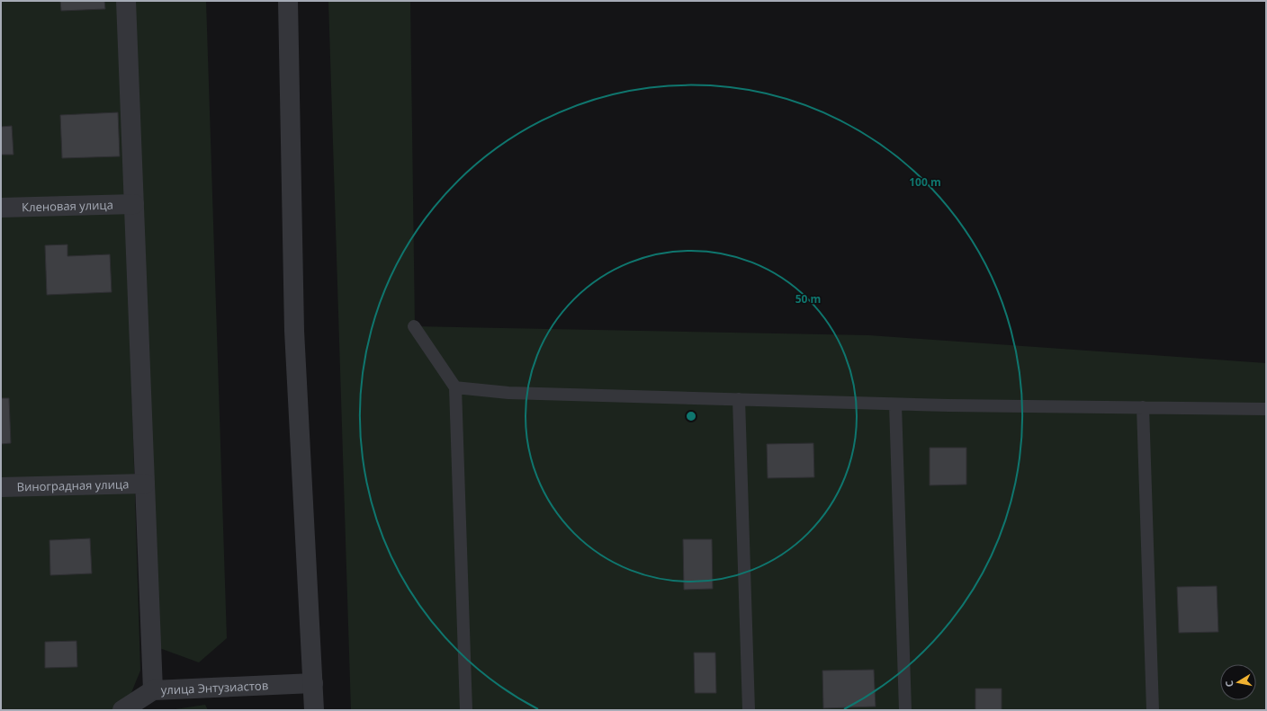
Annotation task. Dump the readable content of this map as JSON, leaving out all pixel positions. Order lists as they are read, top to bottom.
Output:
{
  "streets": {
    "street": ["Кленовая улица", "Виноградная улица", "улица Энтузиастов"]
  },
  "north": "left",
  "rings": ["100 m", "50 m"]
}
